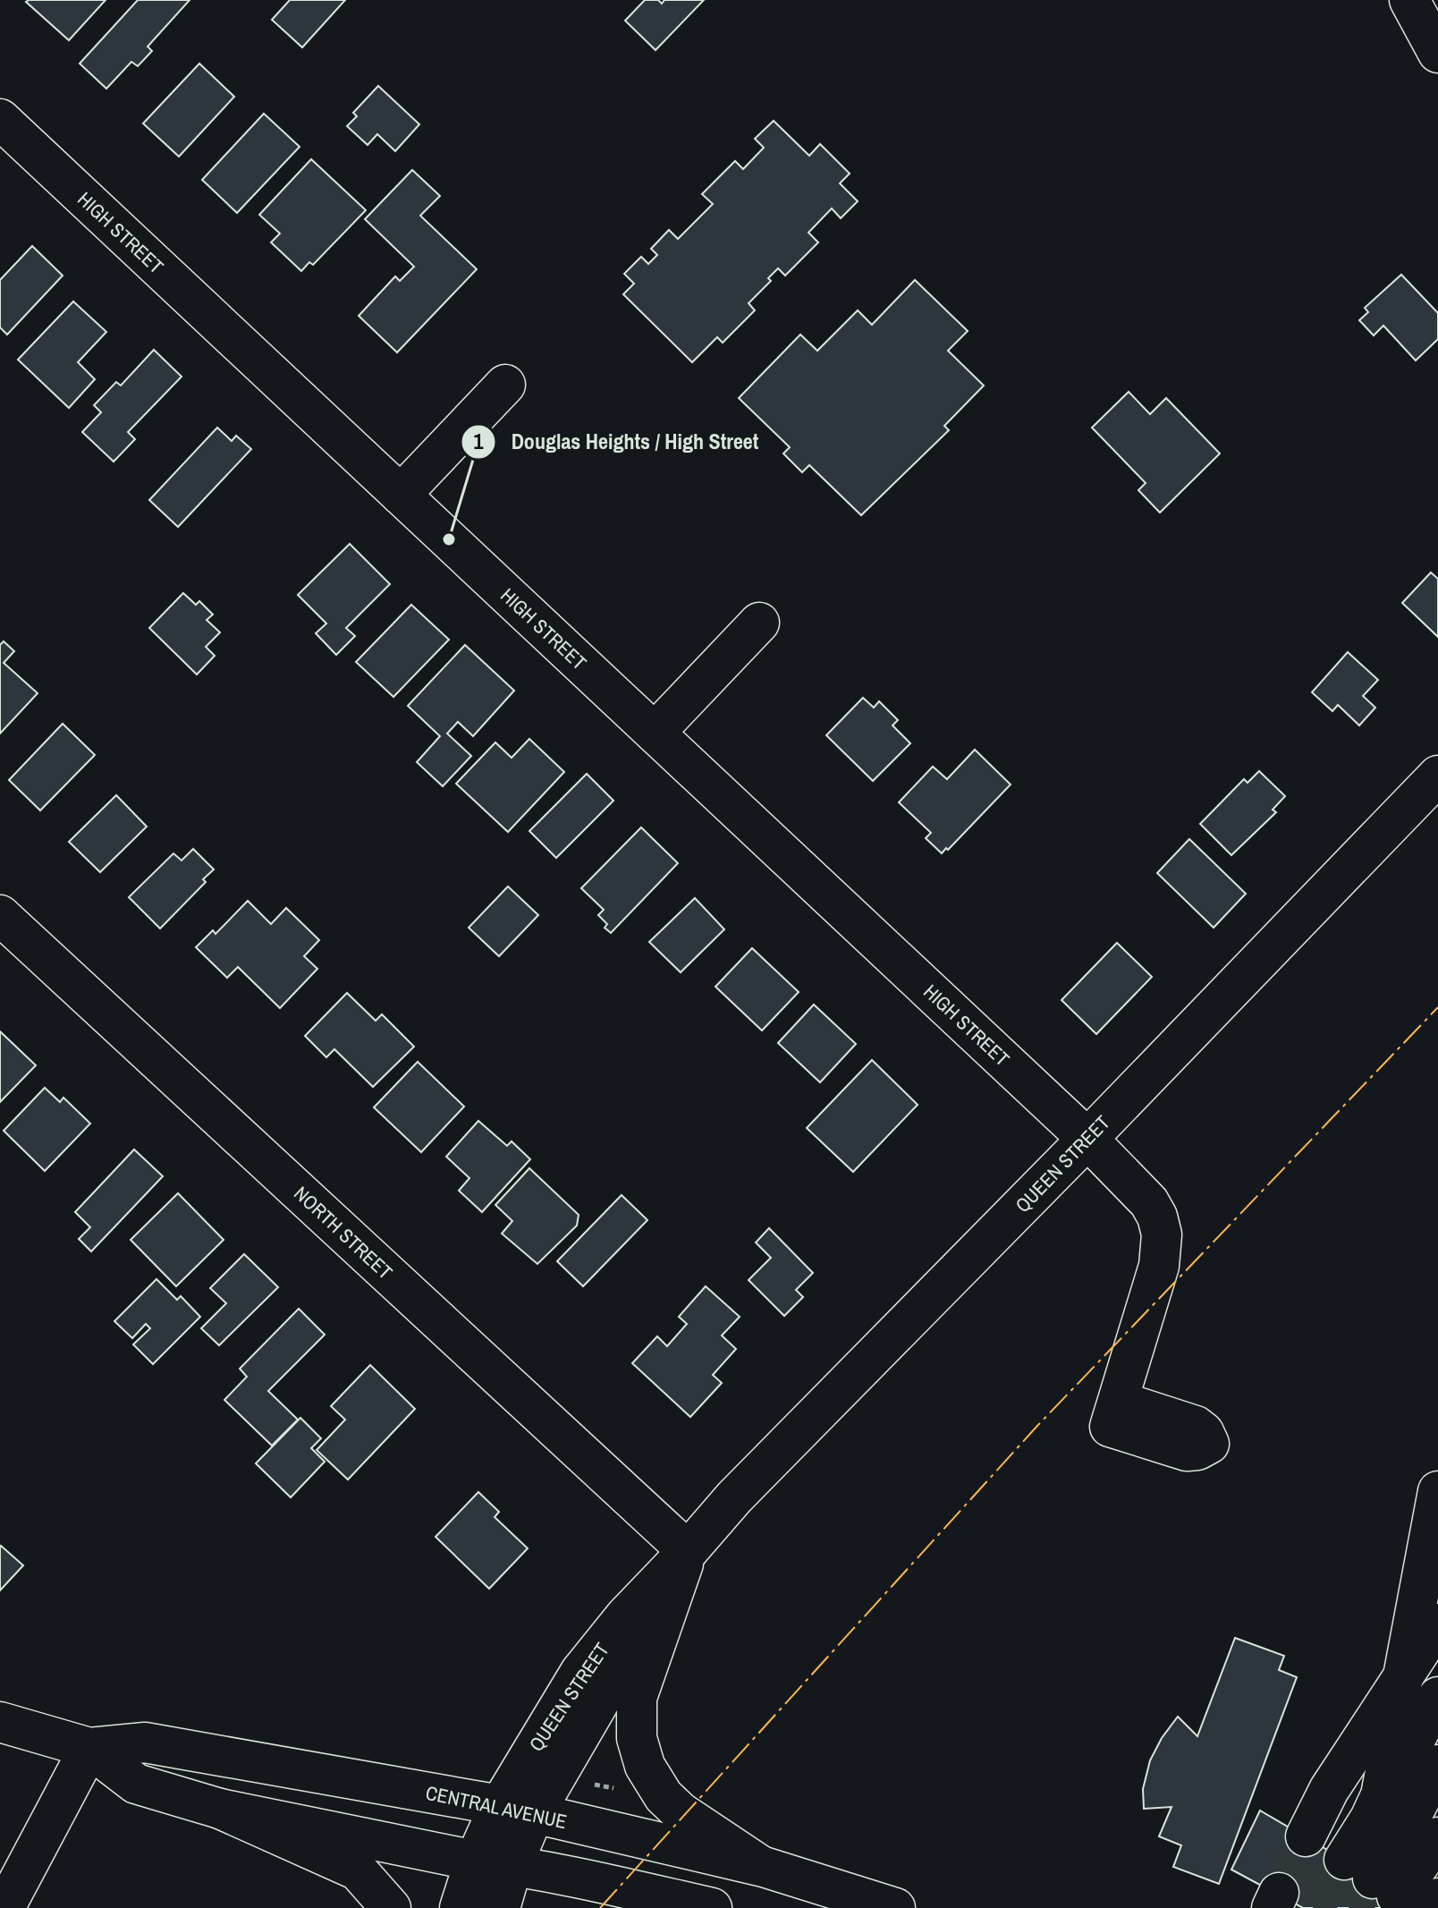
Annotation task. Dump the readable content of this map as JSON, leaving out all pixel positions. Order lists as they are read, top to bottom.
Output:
{
  "streets": {
    "main road": [
      "HIGH STREET",
      "QUEEN STREET",
      "NORTH STREET",
      "CENTRAL AVENUE"
    ]
  },
  "crossings": [
    ["HIGH STREET", "QUEEN STREET"],
    ["QUEEN STREET", "NORTH STREET"],
    ["QUEEN STREET", "CENTRAL AVENUE"]
  ],
  "places": ["Douglas Heights / High Street"]
}
